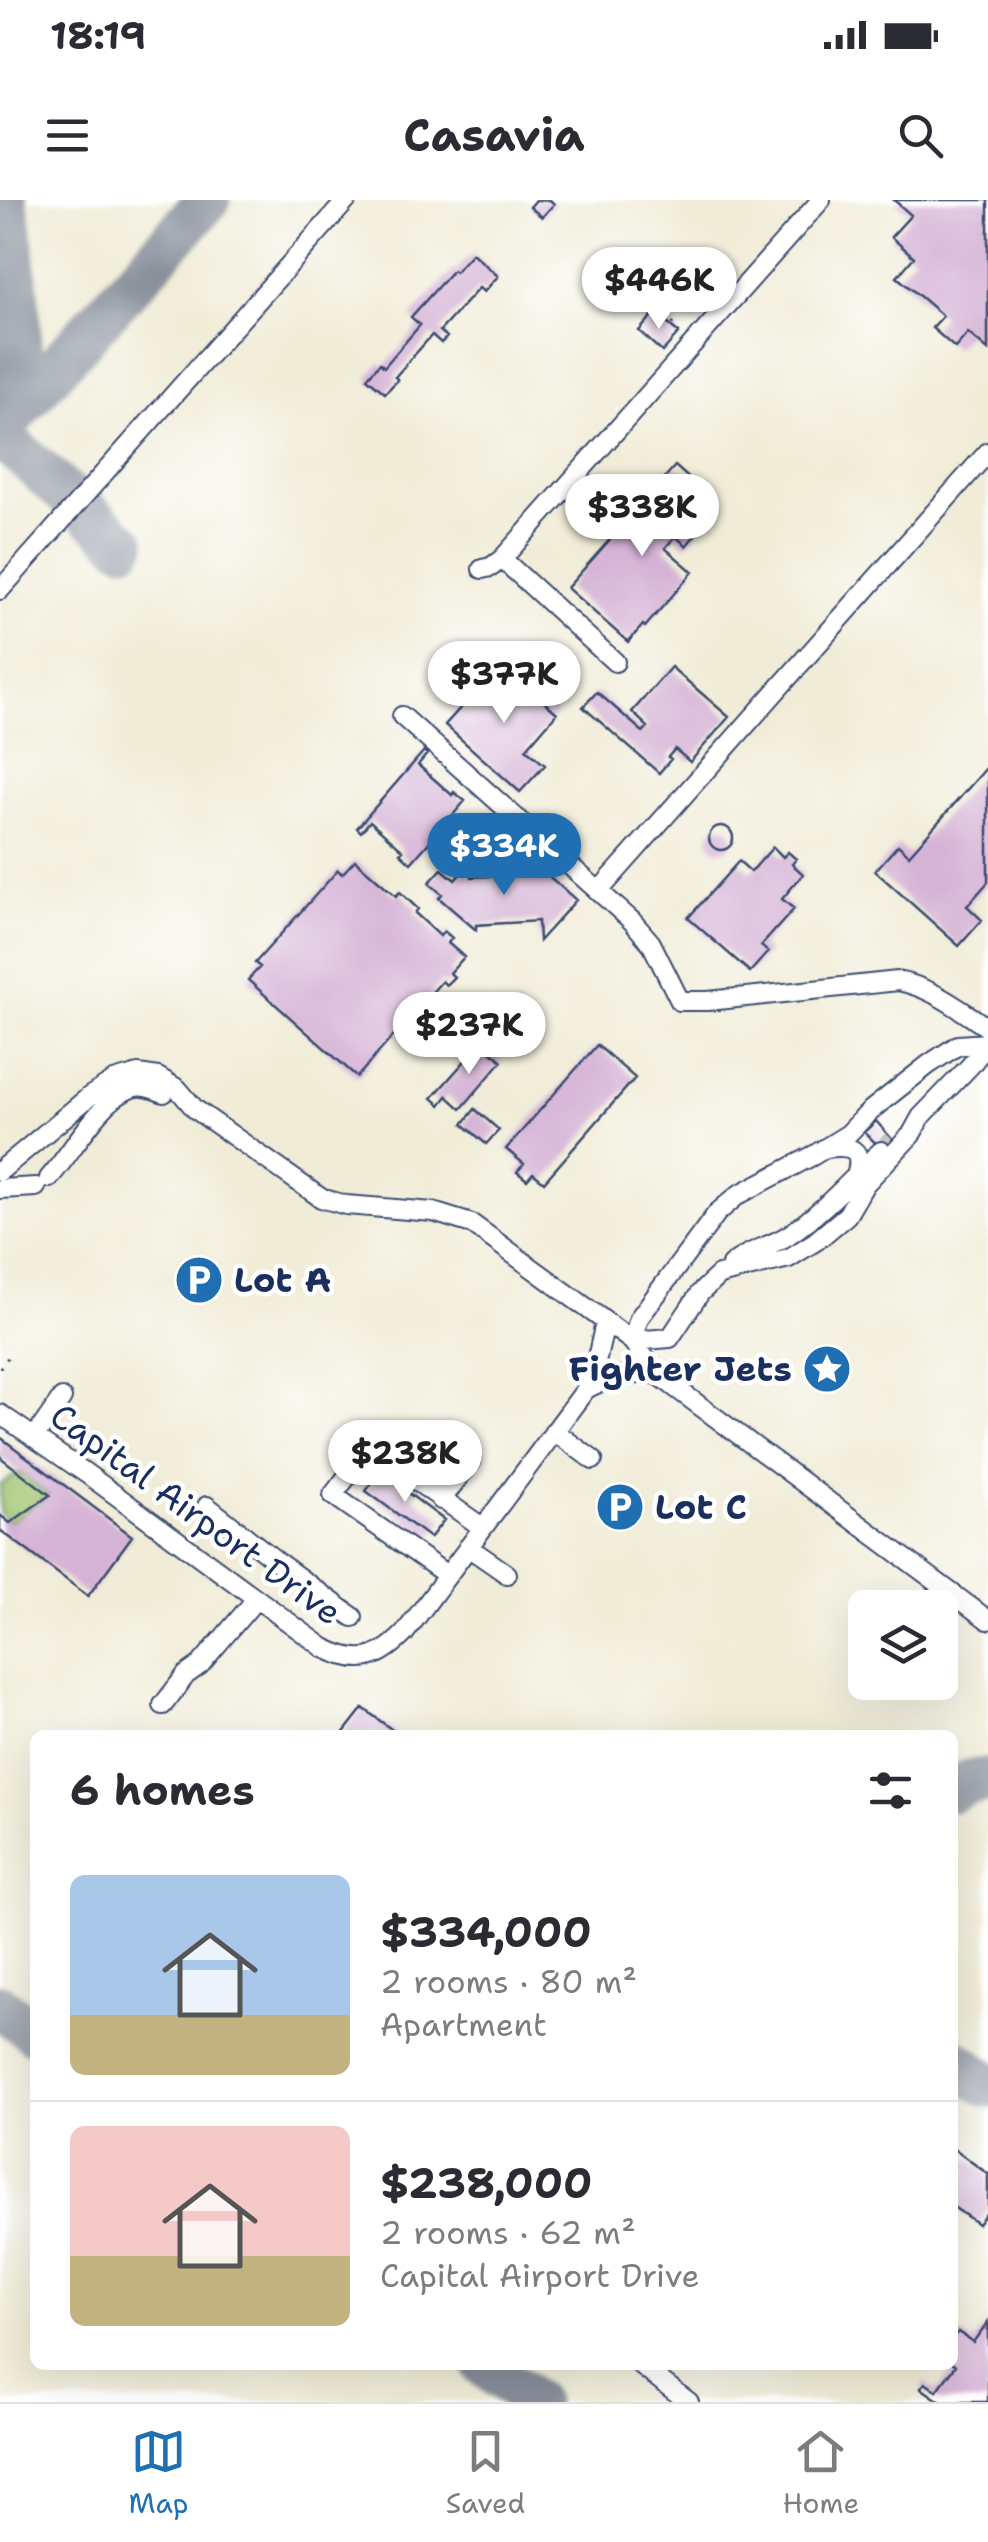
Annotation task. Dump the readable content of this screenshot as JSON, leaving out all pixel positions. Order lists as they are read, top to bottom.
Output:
{
  "streets": {
    "street": ["Capital Airport Drive"]
  },
  "places": {
    "parking": ["Lot A", "Lot C"],
    "place": ["Fighter Jets"]
  },
  "page": {
    "status": "18:19",
    "header": "Casavia",
    "price": [
      "$446K",
      "$338K",
      "$377K",
      "$334K",
      "$237K",
      "$238K"
    ],
    "heading": "6 homes",
    "list": [
      {
        "name": "$334,000",
        "note": "2 rooms · 80 m² · Apartment"
      },
      {
        "name": "$238,000",
        "note": "2 rooms · 62 m² · Capital Airport Drive"
      }
    ],
    "tabs": ["Map", "Saved", "Home"]
  }
}
